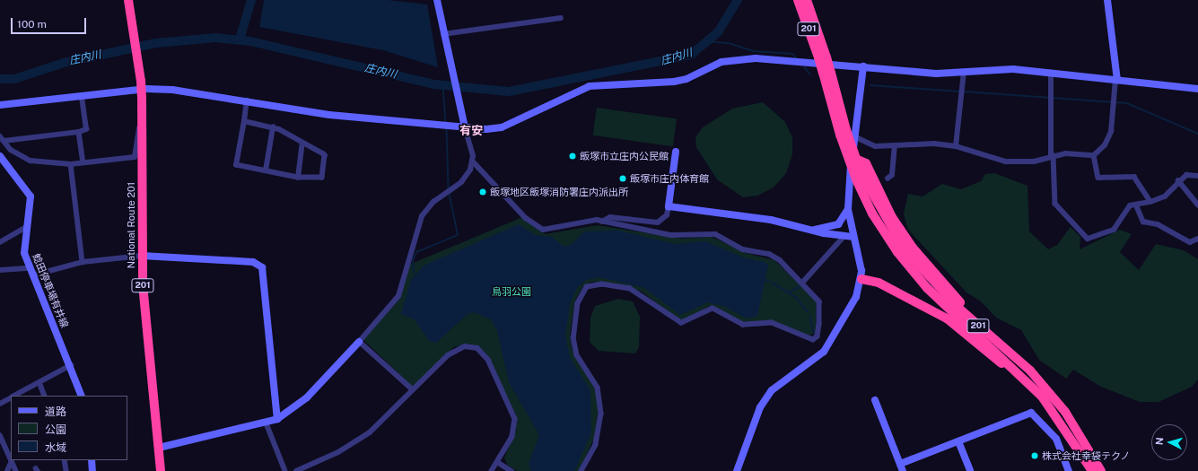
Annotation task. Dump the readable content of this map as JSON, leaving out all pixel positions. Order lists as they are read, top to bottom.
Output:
{
  "streets": {
    "highway": ["201", "National Route 201"],
    "street": ["鯰田停車場有井線"]
  },
  "districts": ["有安"],
  "water": ["庄内川"],
  "parks": ["鳥羽公園"],
  "places": [
    "飯塚市立庄内公民館",
    "飯塚市庄内体育館",
    "飯塚地区飯塚消防署庄内派出所",
    "株式会社幸袋テクノ"
  ],
  "legend": ["道路", "公園", "水域"],
  "scale_bar": "100 m",
  "north": "left"
}
